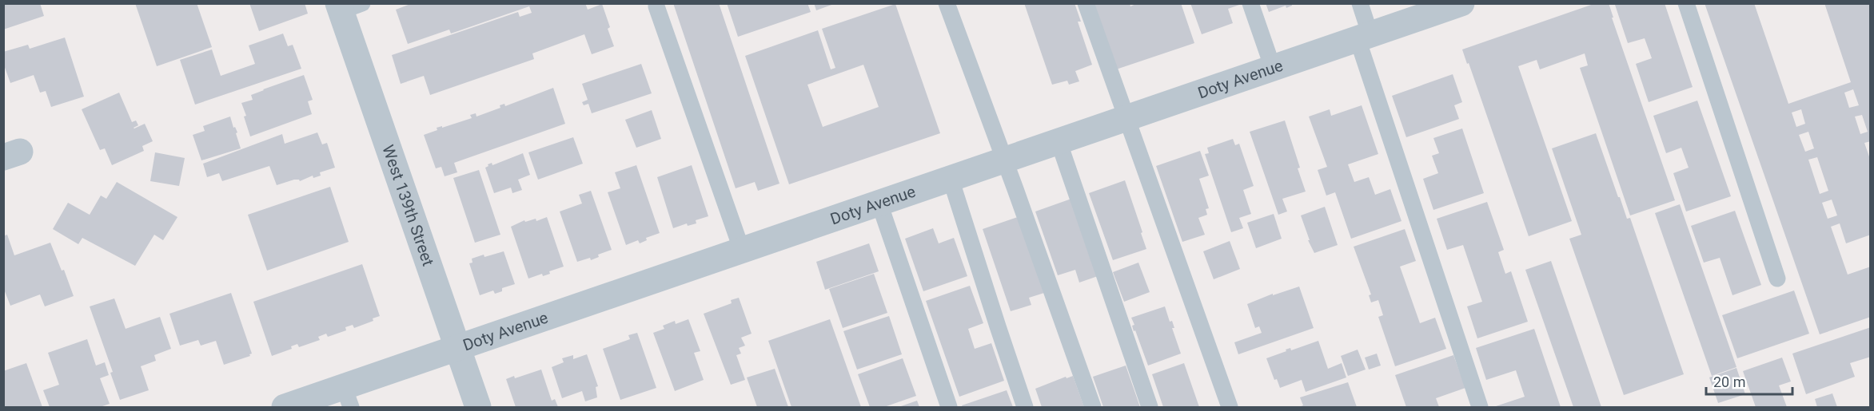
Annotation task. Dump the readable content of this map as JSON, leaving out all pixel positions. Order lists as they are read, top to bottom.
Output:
{
  "streets": {
    "street": ["Doty Avenue", "West 139th Street"]
  },
  "crossings": [
    ["Doty Avenue", "West 139th Street"]
  ],
  "scale_bar": "20 m"
}
